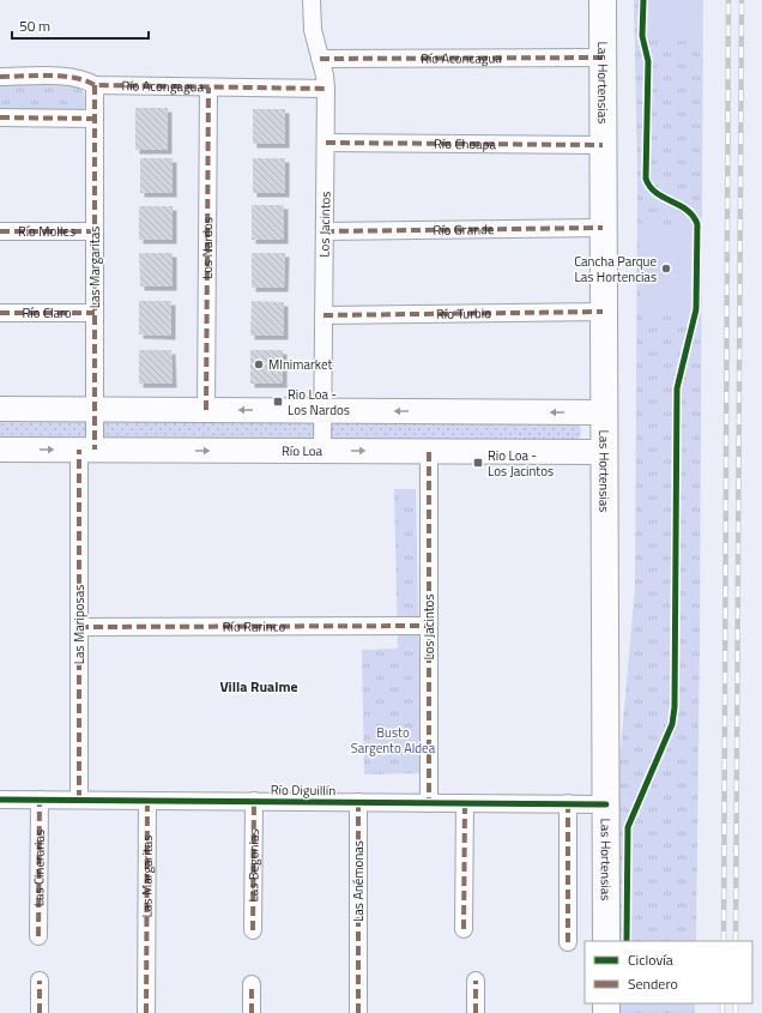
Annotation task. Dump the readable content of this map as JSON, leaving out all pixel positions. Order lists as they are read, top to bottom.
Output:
{
  "streets": {
    "main road": ["Las Hortensias"],
    "street": [
      "Río Aconcagua",
      "Río Acongagua",
      "Río Choapa",
      "Los Jacintos",
      "Río Grande",
      "Río Molles",
      "Los Nardos",
      "Las Margaritas",
      "Río Claro",
      "Río Turbio",
      "Río Loa",
      "Las Mariposas",
      "Río Rarinco",
      "Río Diguillín",
      "Las Begonias",
      "Las Cinerarias",
      "Las Anémonas"
    ]
  },
  "crossings": [
    ["Río Aconcagua", "Las Hortensias"],
    ["Río Aconcagua", "Los Jacintos"],
    ["Las Hortensias", "Río Choapa"],
    ["Las Hortensias", "Río Grande"],
    ["Las Hortensias", "Río Turbio"],
    ["Las Hortensias", "Río Loa"],
    ["Las Hortensias", "Río Diguillín"],
    ["Río Acongagua", "Los Jacintos"],
    ["Río Acongagua", "Los Nardos"],
    ["Río Acongagua", "Las Margaritas"],
    ["Río Choapa", "Los Jacintos"],
    ["Los Jacintos", "Río Grande"],
    ["Los Jacintos", "Río Turbio"],
    ["Los Jacintos", "Río Loa"],
    ["Los Jacintos", "Río Rarinco"],
    ["Los Jacintos", "Río Diguillín"],
    ["Río Molles", "Las Margaritas"],
    ["Las Margaritas", "Río Claro"],
    ["Las Margaritas", "Río Loa"],
    ["Las Margaritas", "Las Mariposas"],
    ["Las Margaritas", "Río Diguillín"],
    ["Río Loa", "Las Mariposas"],
    ["Las Mariposas", "Río Rarinco"],
    ["Las Mariposas", "Río Diguillín"],
    ["Río Diguillín", "Las Begonias"],
    ["Río Diguillín", "Las Cinerarias"],
    ["Río Diguillín", "Las Anémonas"]
  ],
  "districts": ["Villa Rualme"],
  "parks": ["Busto Sargento Aldea"],
  "places": {
    "other": ["Cancha Parque Las Hortencias", "MInimarket"],
    "transit": ["Rio Loa - Los Nardos", "Rio Loa - Los Jacintos"]
  },
  "legend": ["Ciclovía", "Sendero"],
  "scale_bar": "50 m"
}
